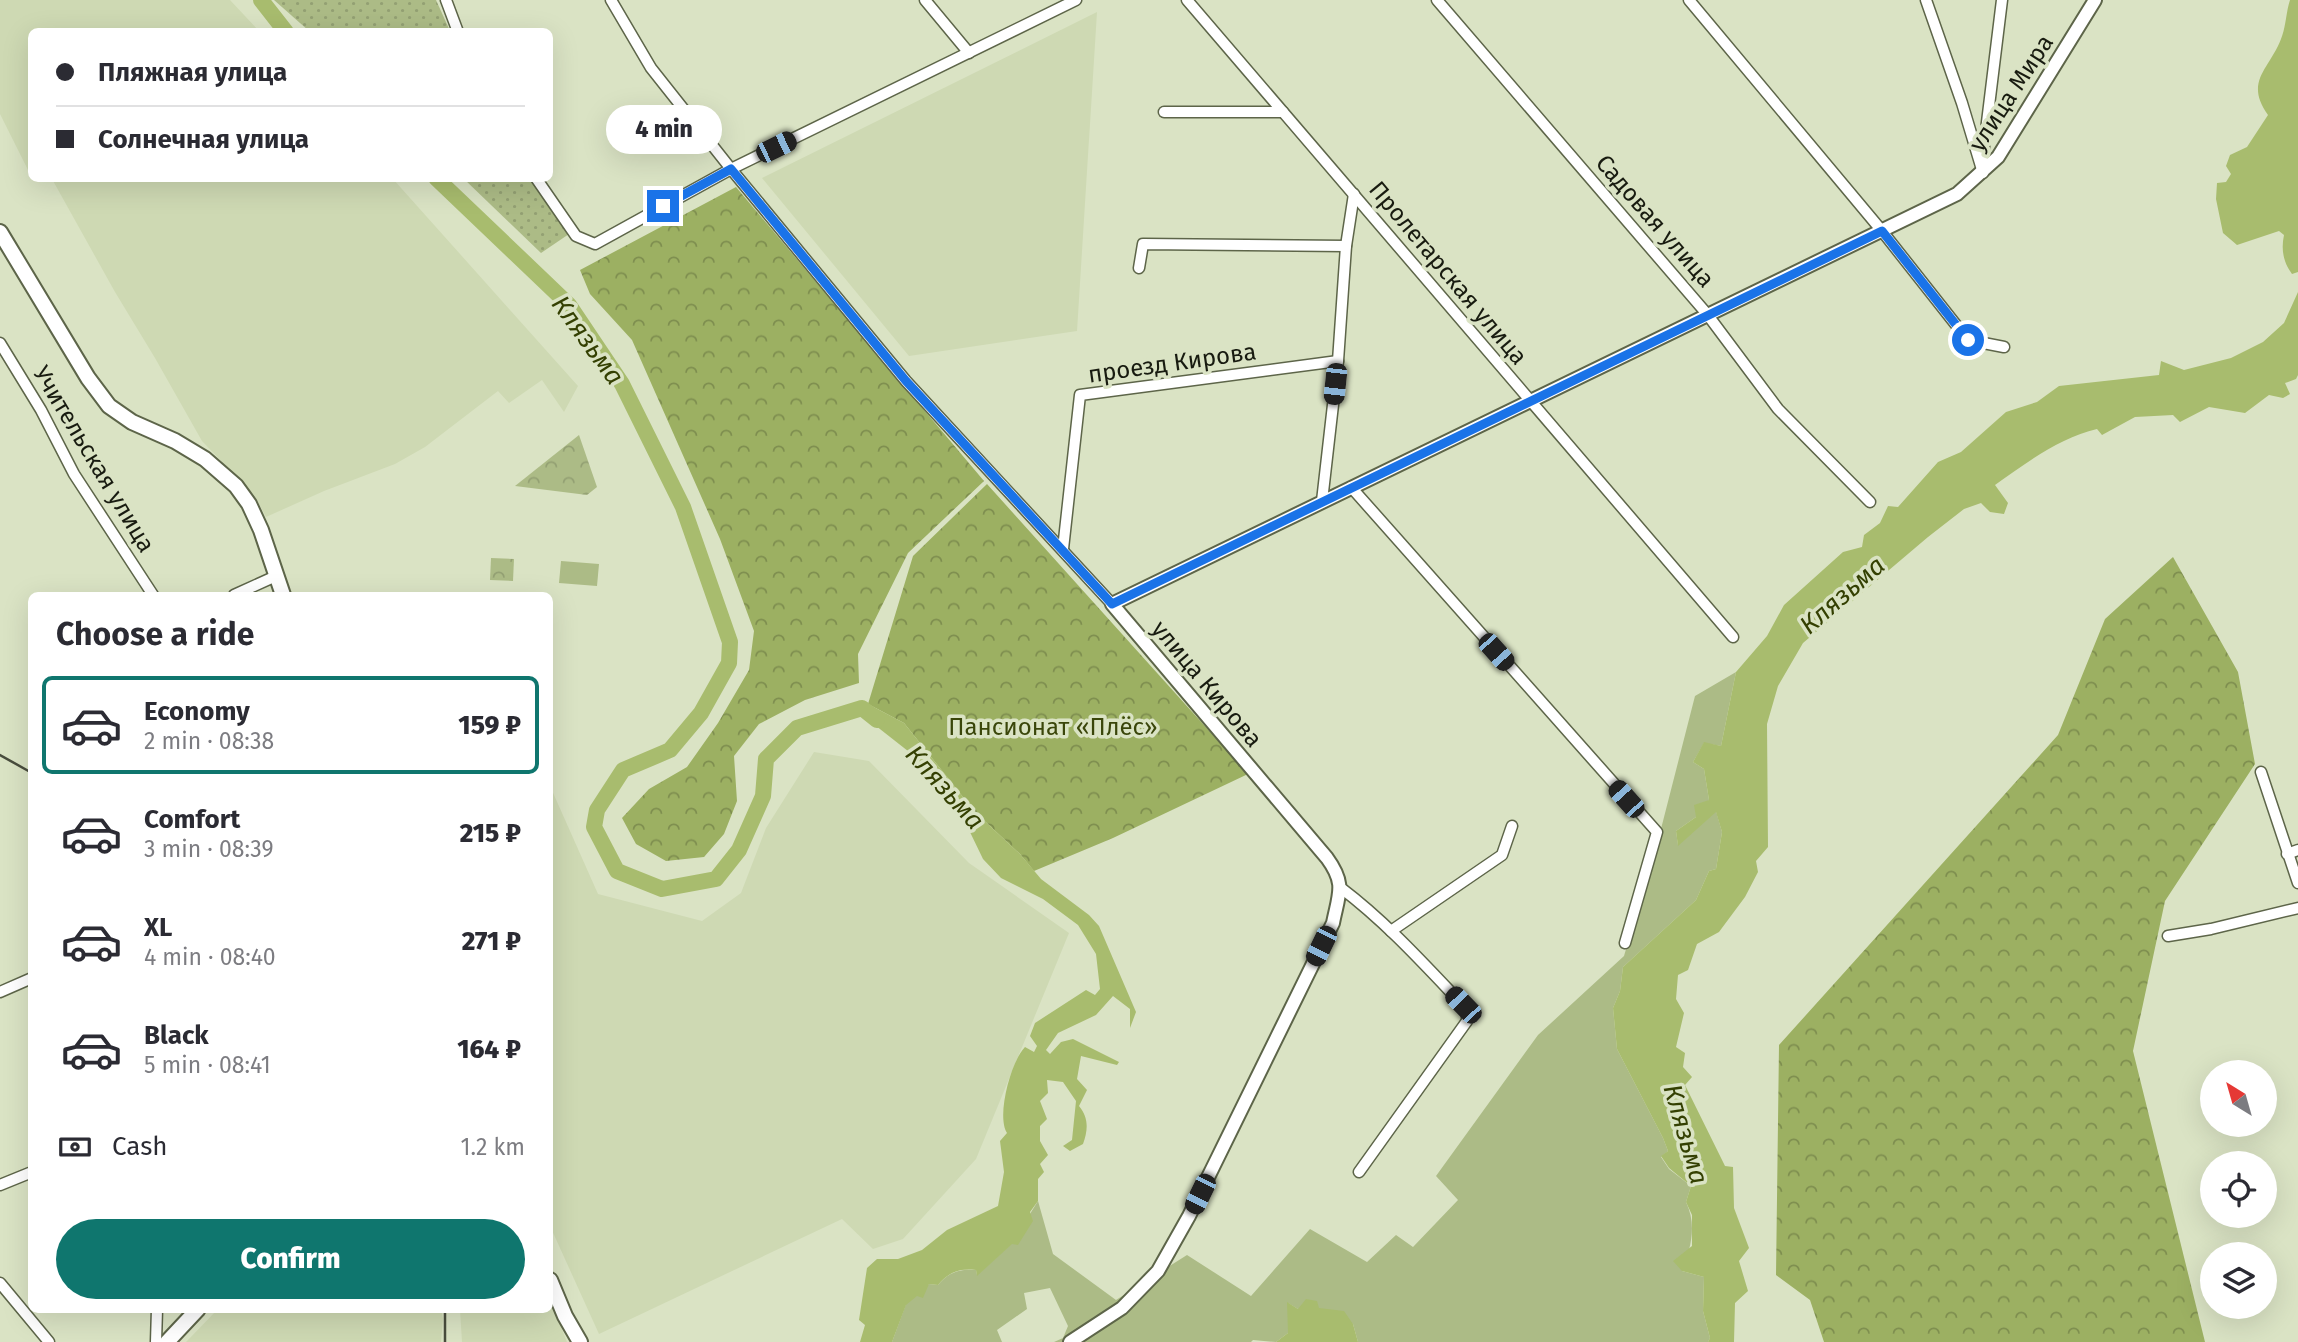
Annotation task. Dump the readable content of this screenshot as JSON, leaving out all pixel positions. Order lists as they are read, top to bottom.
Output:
{
  "streets": {
    "street": [
      "улица Мира",
      "Садовая улица",
      "Пролетарская улица",
      "проезд Кирова",
      "Учительская улица",
      "улица Кирова"
    ]
  },
  "crossings": [
    ["улица Мира", "Садовая улица"],
    ["улица Мира", "Пролетарская улица"],
    ["улица Мира", "улица Кирова"],
    ["проезд Кирова", "улица Кирова"]
  ],
  "water": ["Клязьма"],
  "parks": ["Пансионат «Плёс»"],
  "north": "top left",
  "page": {
    "banner": ["Пляжная улица", "Солнечная улица"],
    "bubble": "4 min",
    "heading": "Choose a ride",
    "list": [
      {
        "name": "Economy",
        "note": "2 min · 08:38",
        "value": "159 ₽"
      },
      {
        "name": "Comfort",
        "note": "3 min · 08:39",
        "value": "215 ₽"
      },
      {
        "name": "XL",
        "note": "4 min · 08:40",
        "value": "271 ₽"
      },
      {
        "name": "Black",
        "note": "5 min · 08:41",
        "value": "164 ₽"
      }
    ],
    "pay": ["Cash", "1.2 km"],
    "buttons": "Confirm"
  }
}
